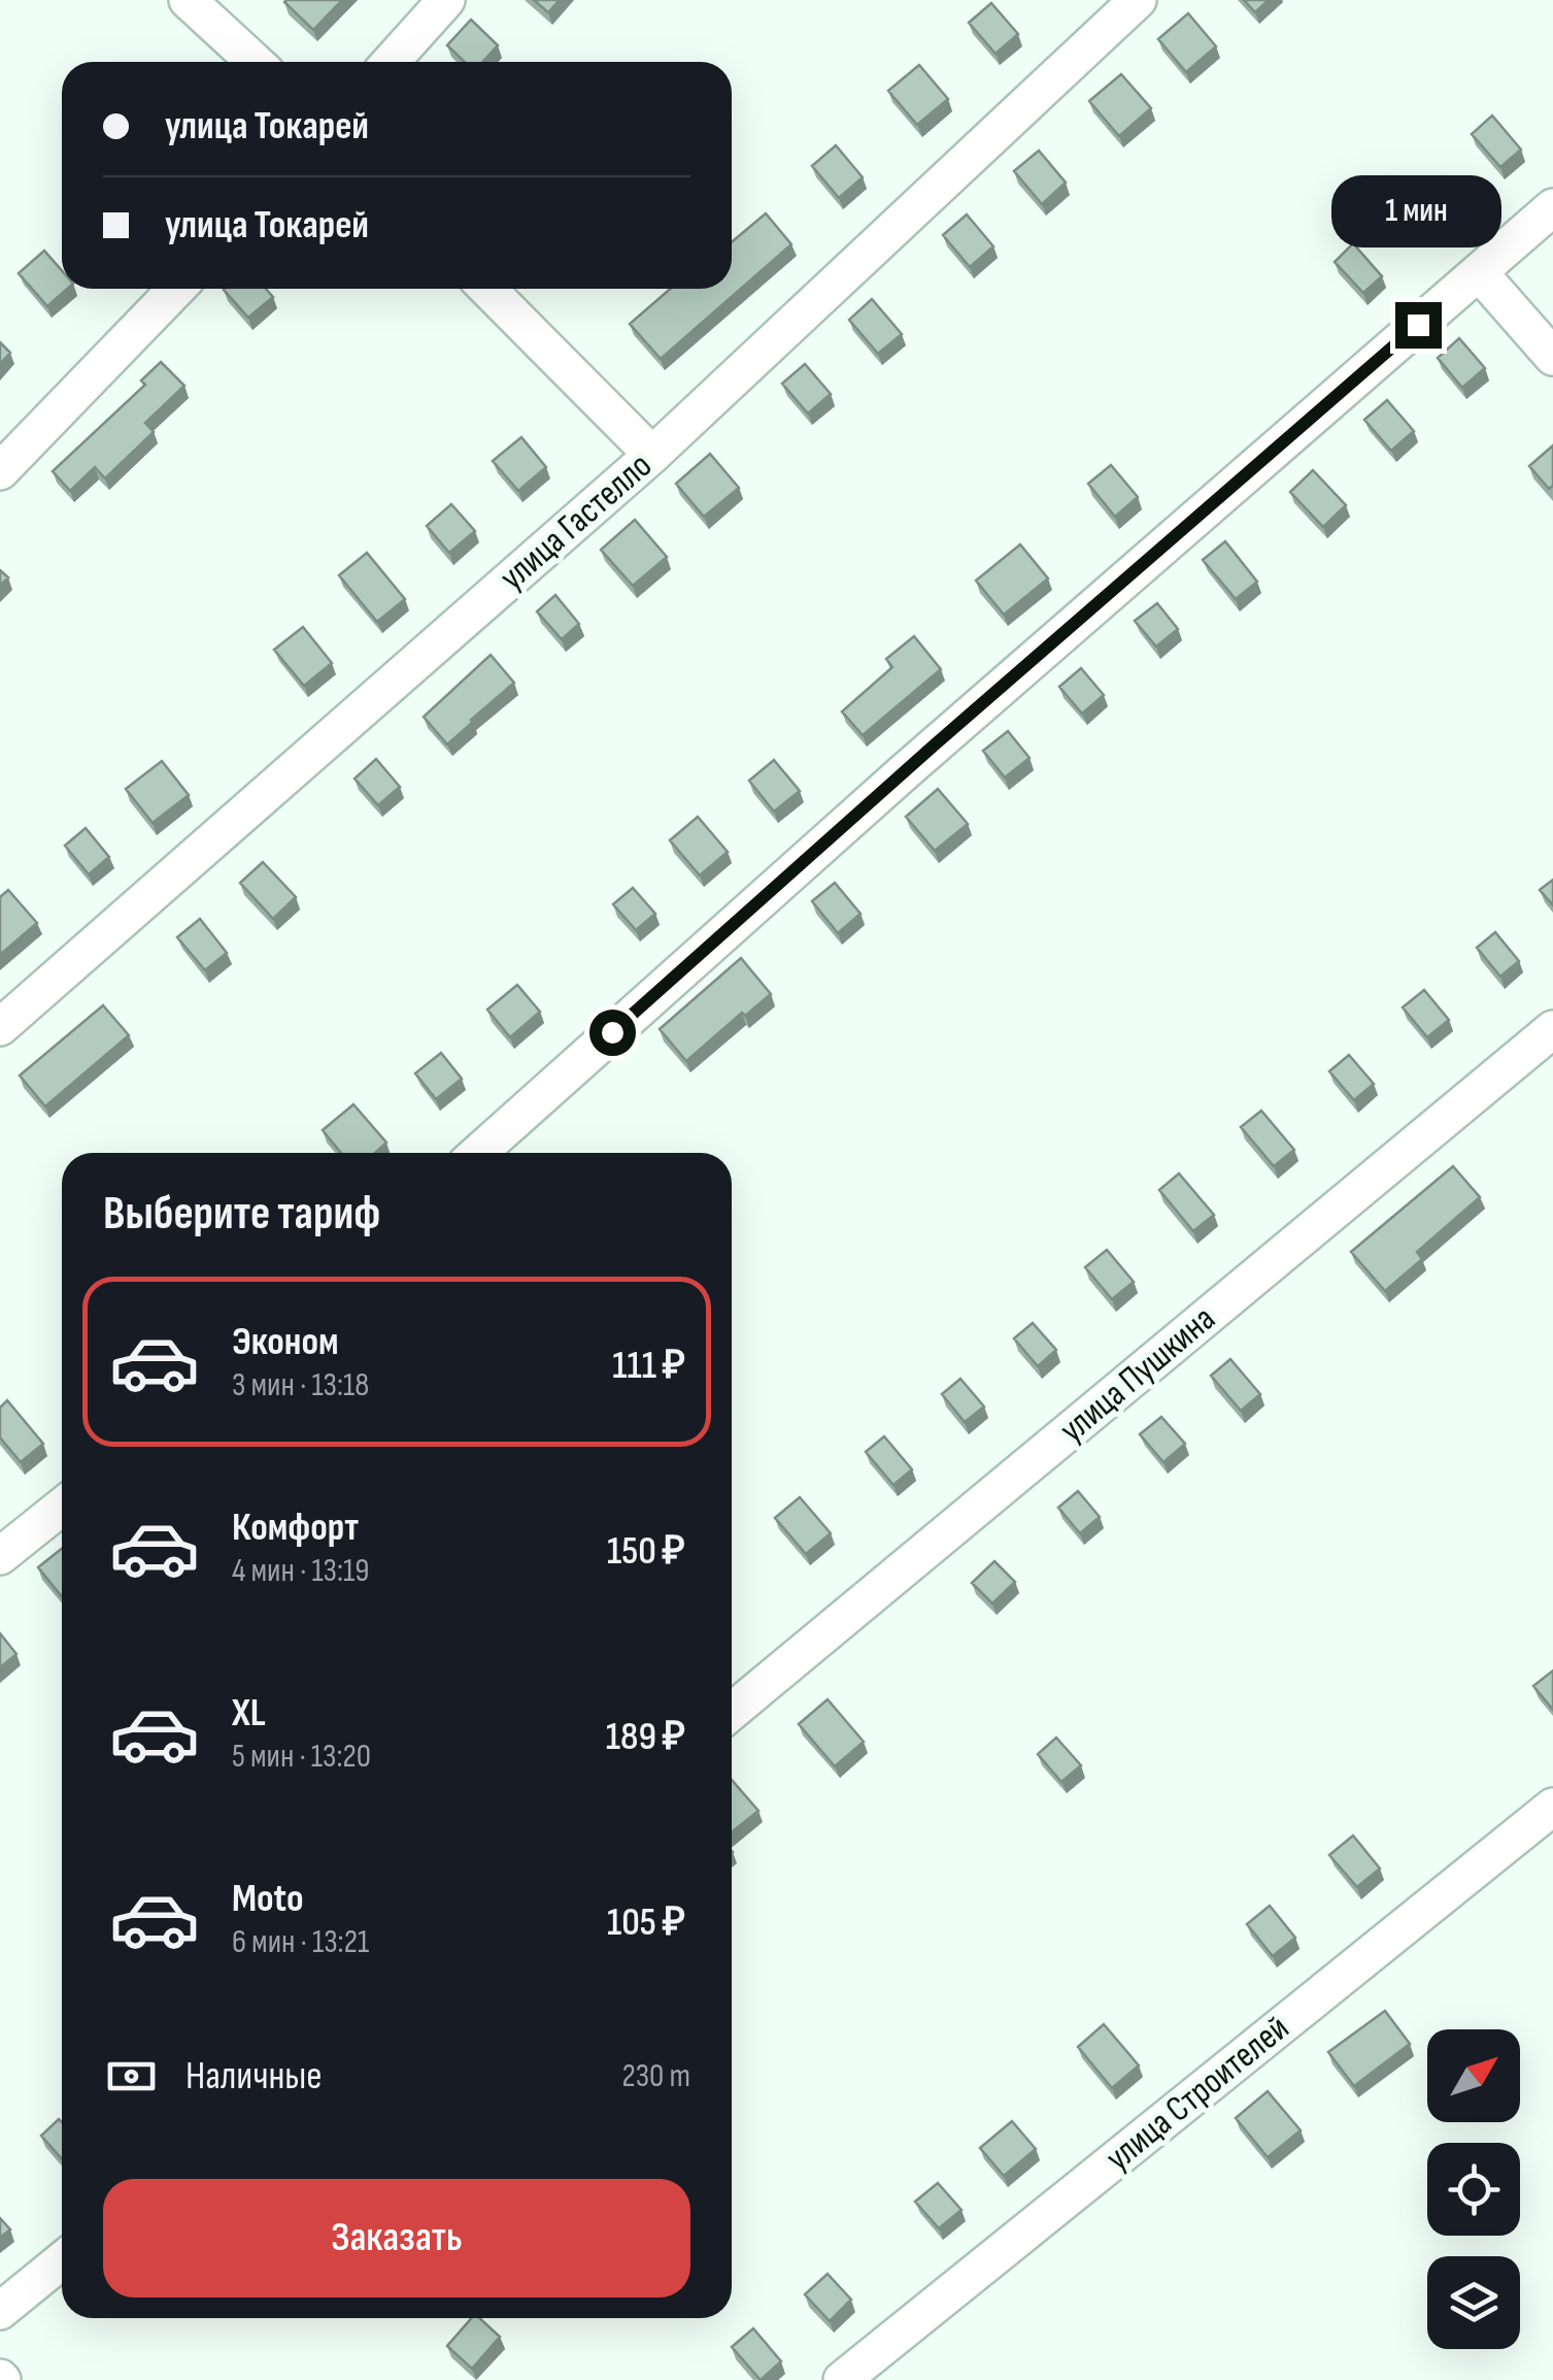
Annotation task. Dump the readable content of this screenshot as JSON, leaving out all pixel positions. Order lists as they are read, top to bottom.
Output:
{
  "streets": {
    "street": ["улица Гастелло", "улица Пушкина", "улица Строителей"]
  },
  "north": "top right",
  "page": {
    "banner": ["улица Токарей", "улица Токарей"],
    "bubble": "1 мин",
    "heading": "Выберите тариф",
    "list": [
      {
        "name": "Эконом",
        "note": "3 мин · 13:18",
        "value": "111 ₽"
      },
      {
        "name": "Комфорт",
        "note": "4 мин · 13:19",
        "value": "150 ₽"
      },
      {
        "name": "XL",
        "note": "5 мин · 13:20",
        "value": "189 ₽"
      },
      {
        "name": "Moto",
        "note": "6 мин · 13:21",
        "value": "105 ₽"
      }
    ],
    "pay": ["Наличные", "230 m"],
    "buttons": "Заказать"
  }
}
